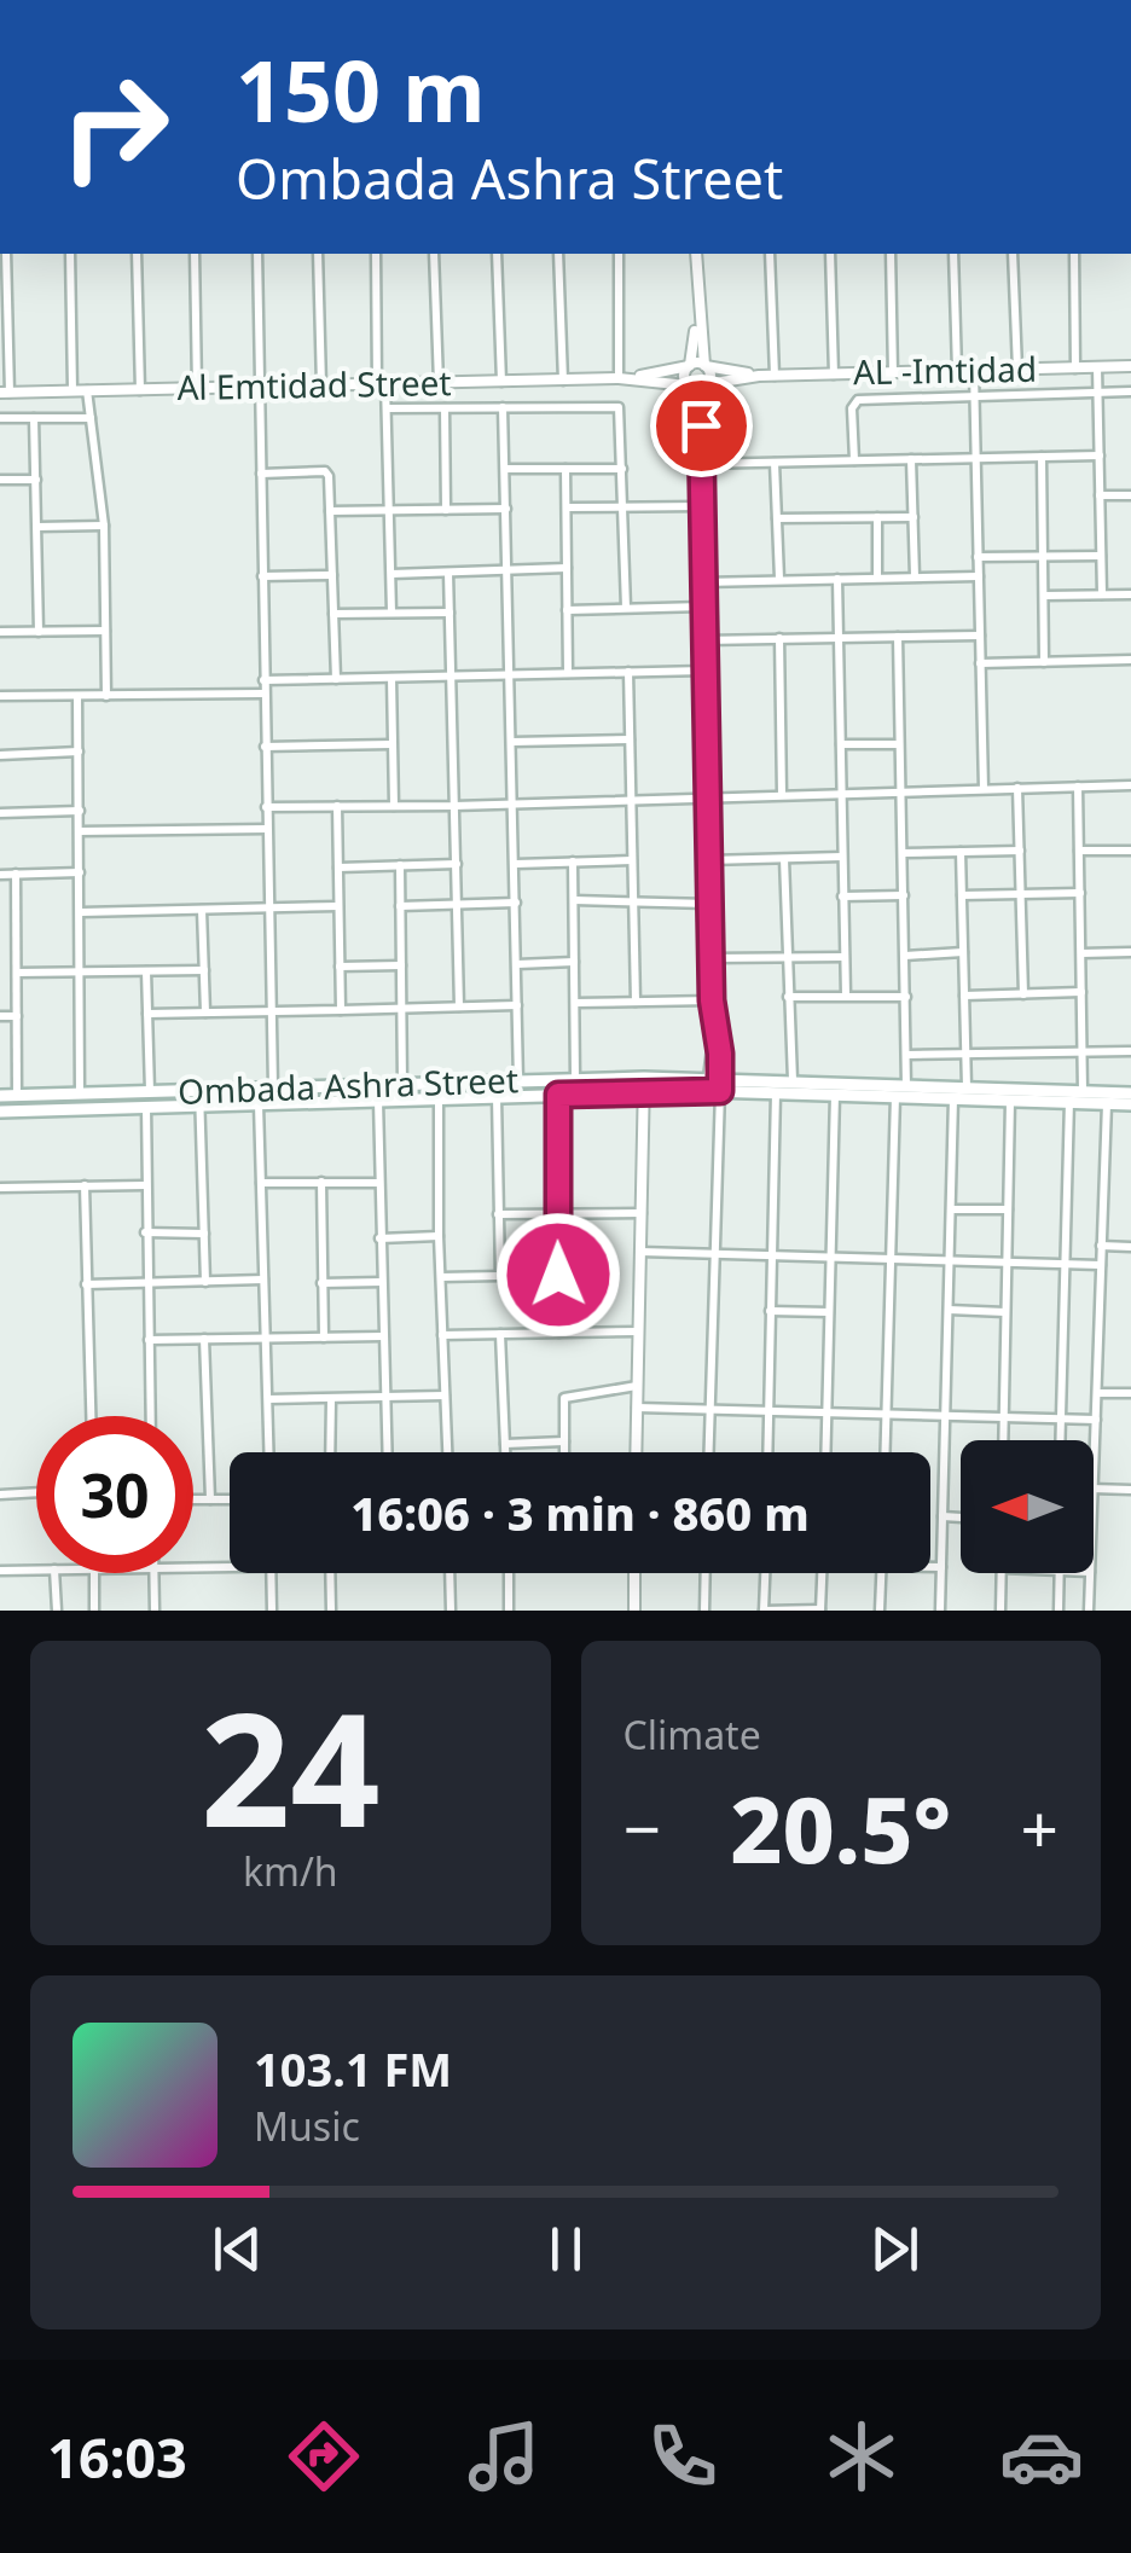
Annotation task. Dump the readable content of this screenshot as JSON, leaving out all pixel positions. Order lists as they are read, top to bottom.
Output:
{
  "streets": {
    "main road": ["Ombada Ashra Street"],
    "street": ["AL -Imtidad", "Al Emtidad Street"]
  },
  "north": "left",
  "page": {
    "turn": ["150 m", "Ombada Ashra Street"],
    "limit": "30",
    "trip": "16:06 · 3 min · 860 m",
    "tile": [
      ["24", "km/h"],
      "Climate"
    ],
    "heat": ["−", "20.5°", "+"],
    "song": ["103.1 FM", "Music"],
    "tabs": "16:03"
  }
}
